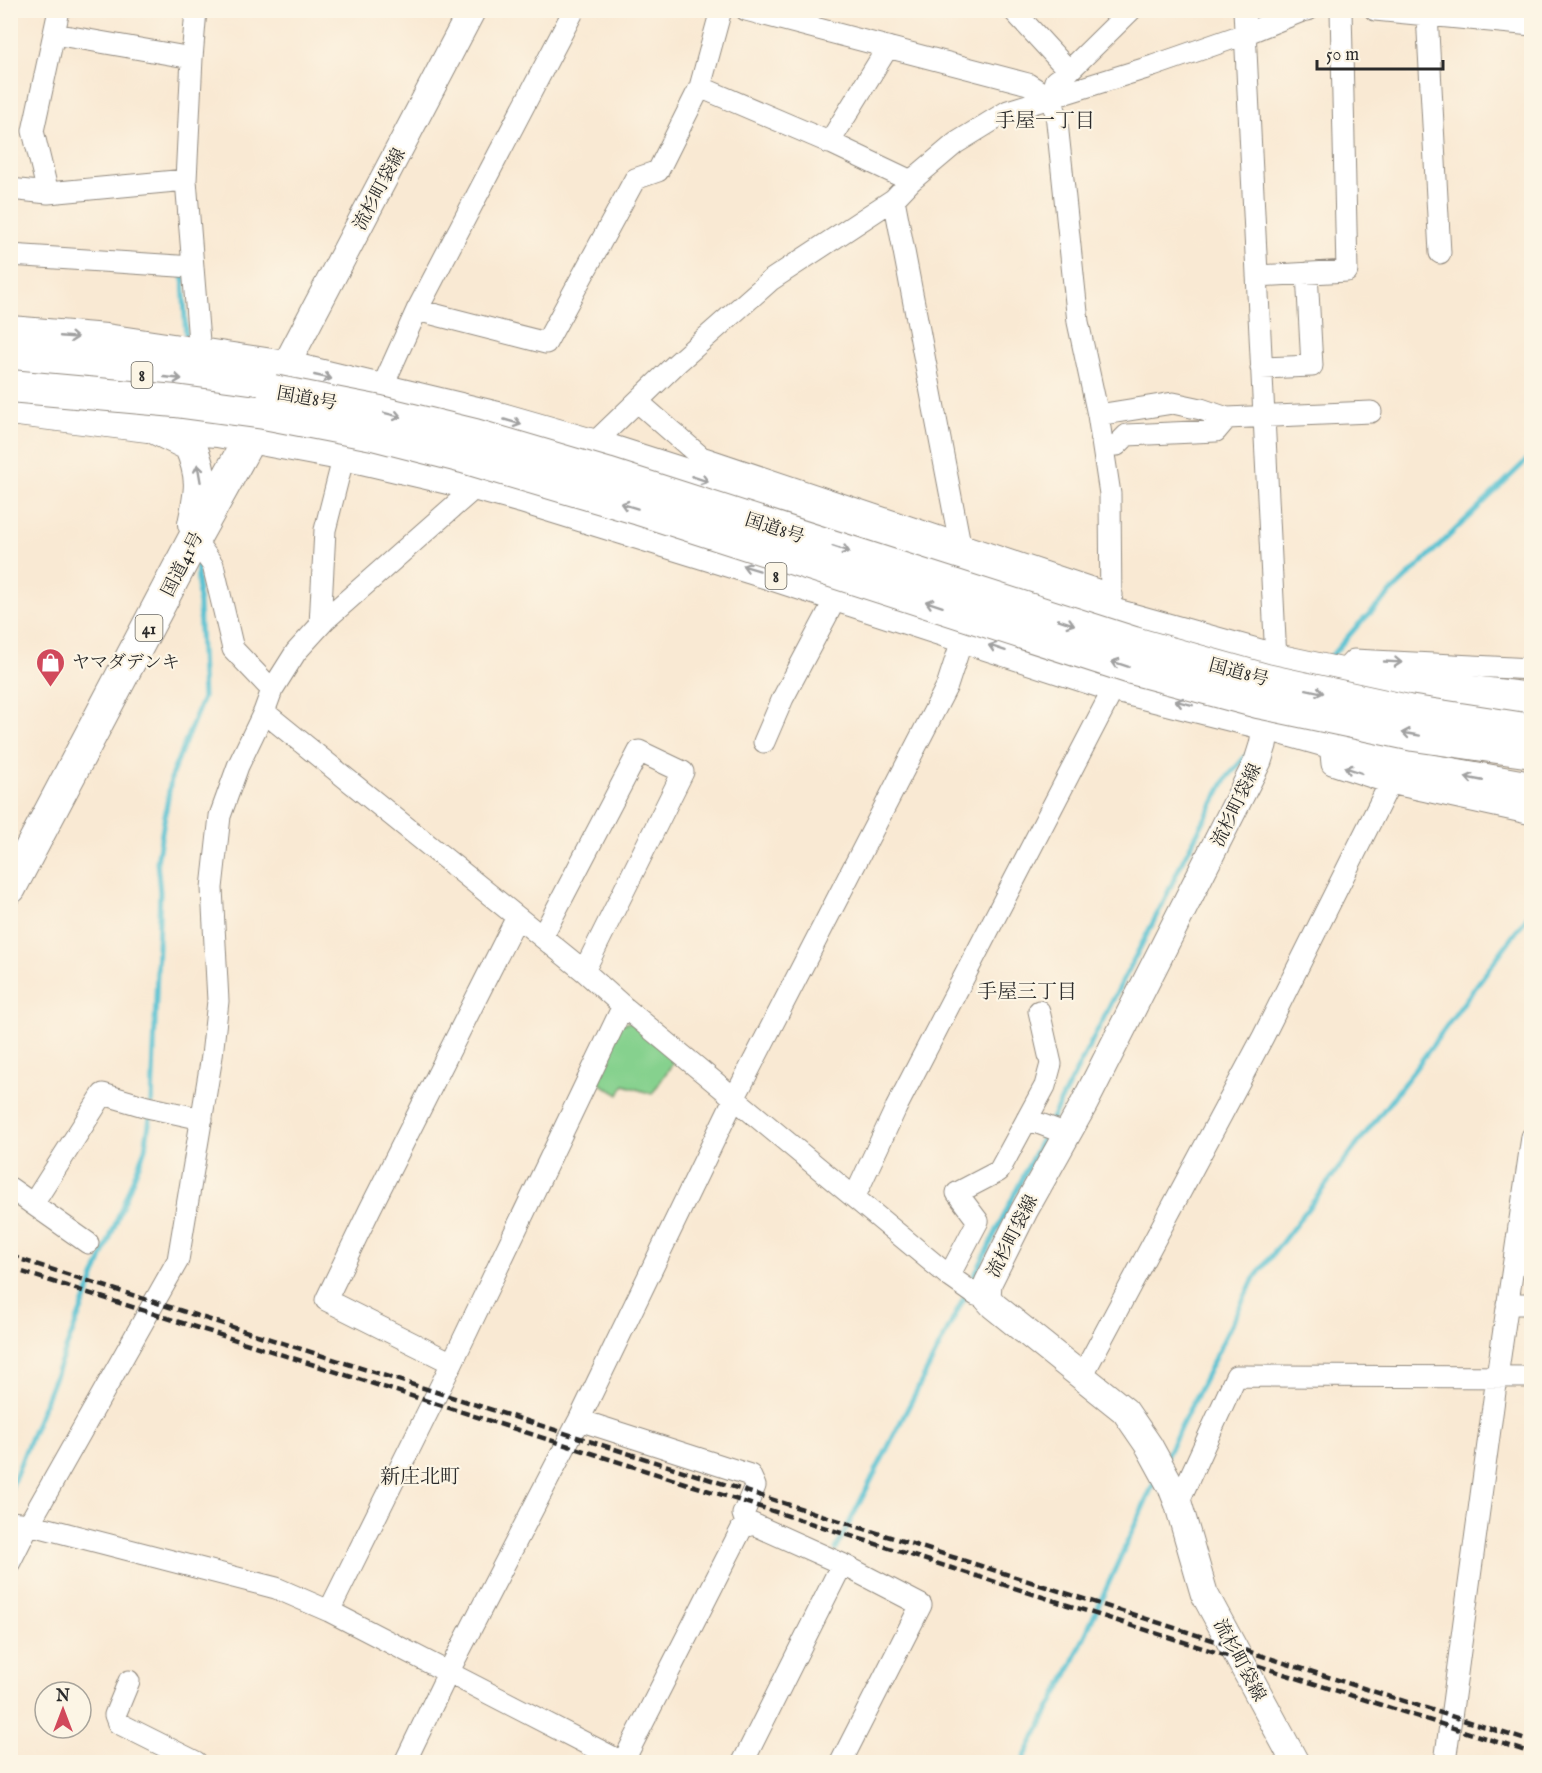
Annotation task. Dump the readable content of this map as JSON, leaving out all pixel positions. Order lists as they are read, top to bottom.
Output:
{
  "streets": {
    "highway": [
      "8",
      "国道8号",
      "国道41号",
      "41"
    ],
    "main road": ["流杉町袋線"]
  },
  "crossings": [
    ["流杉町袋線", "8"],
    ["流杉町袋線", "国道41号"],
    ["8", "国道41号"]
  ],
  "districts": ["手屋一丁目", "手屋三丁目", "新庄北町"],
  "places": {
    "shop": ["ヤマダデンキ"]
  },
  "scale_bar": "50 m",
  "north": "top"
}
